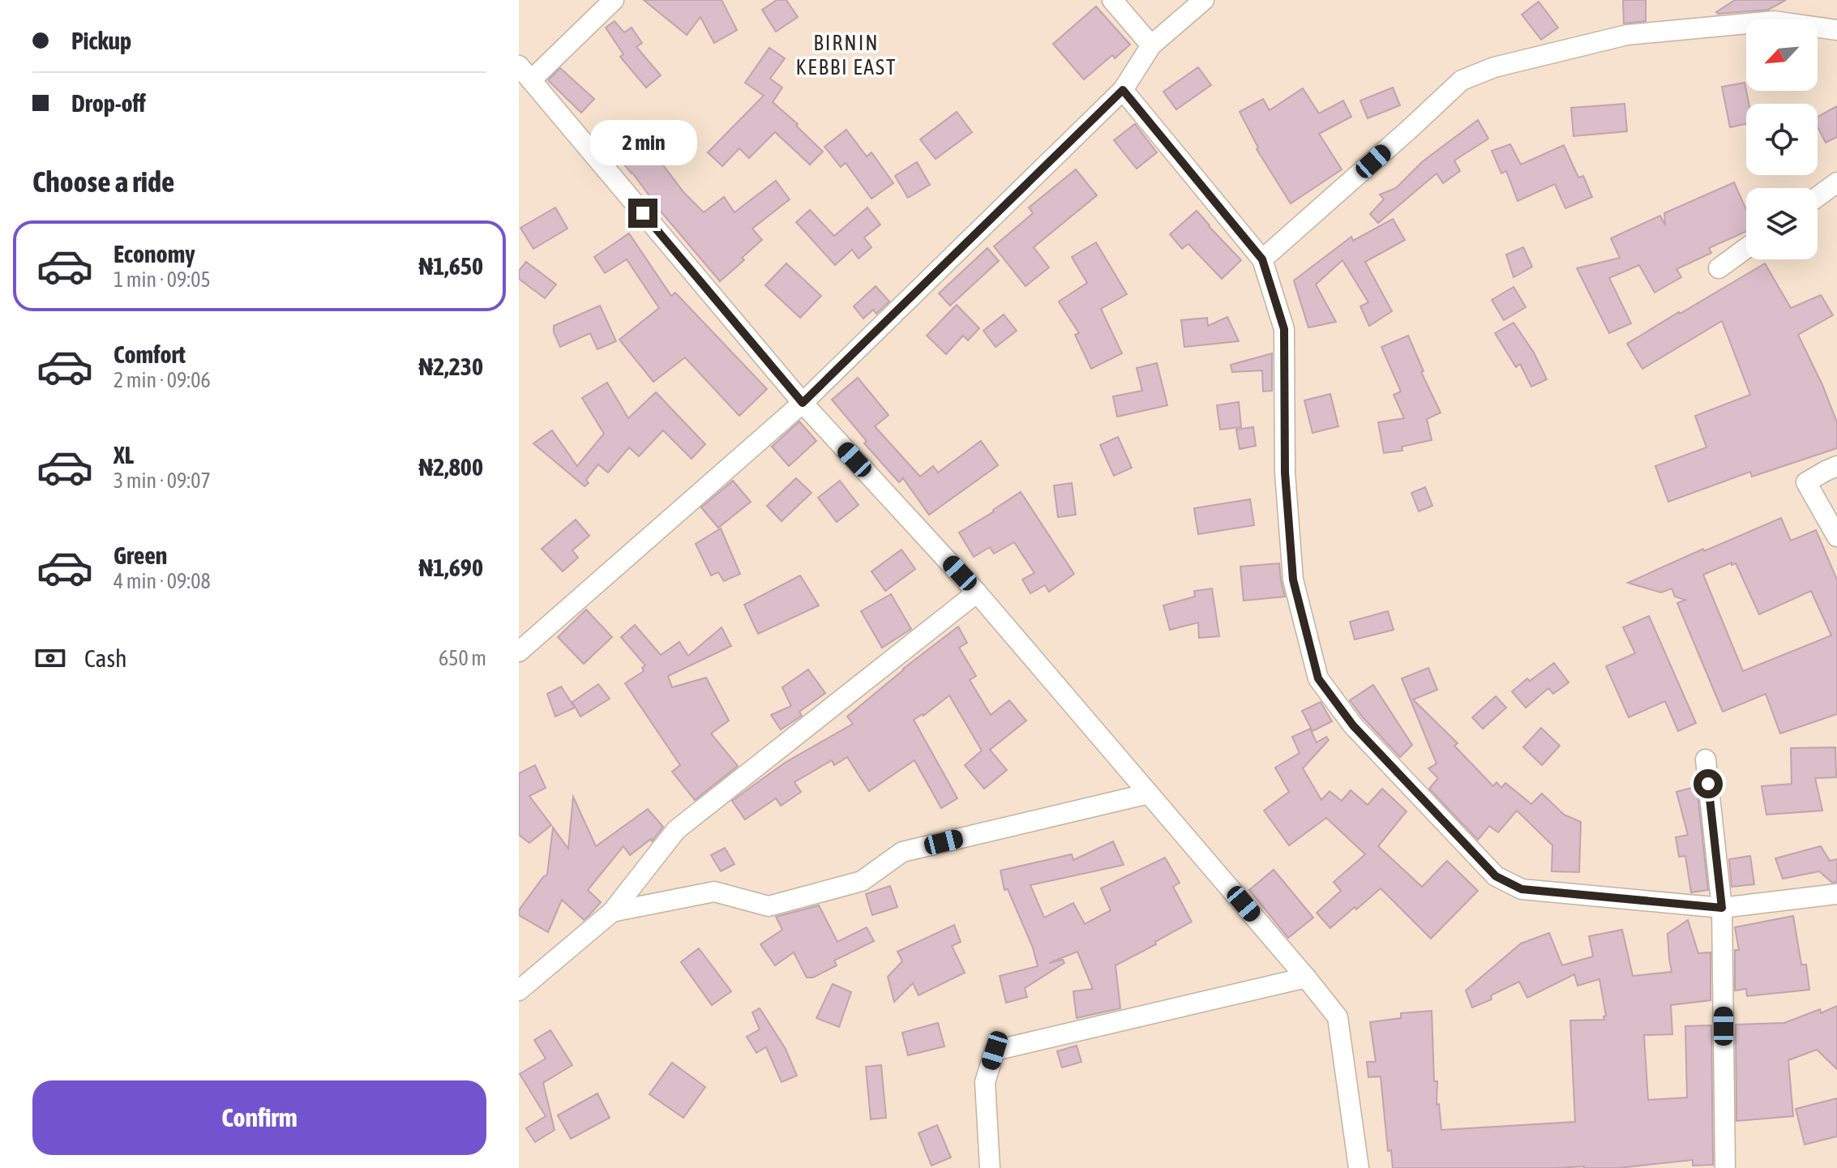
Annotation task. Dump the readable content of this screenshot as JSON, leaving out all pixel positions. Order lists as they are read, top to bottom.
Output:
{
  "districts": ["BIRNIN KEBBI EAST"],
  "north": "bottom left",
  "page": {
    "banner": ["Pickup", "Drop-off"],
    "bubble": "2 min",
    "heading": "Choose a ride",
    "list": [
      {
        "name": "Economy",
        "note": "1 min · 09:05",
        "value": "₦1,650"
      },
      {
        "name": "Comfort",
        "note": "2 min · 09:06",
        "value": "₦2,230"
      },
      {
        "name": "XL",
        "note": "3 min · 09:07",
        "value": "₦2,800"
      },
      {
        "name": "Green",
        "note": "4 min · 09:08",
        "value": "₦1,690"
      }
    ],
    "pay": ["Cash", "650 m"],
    "buttons": "Confirm"
  }
}
